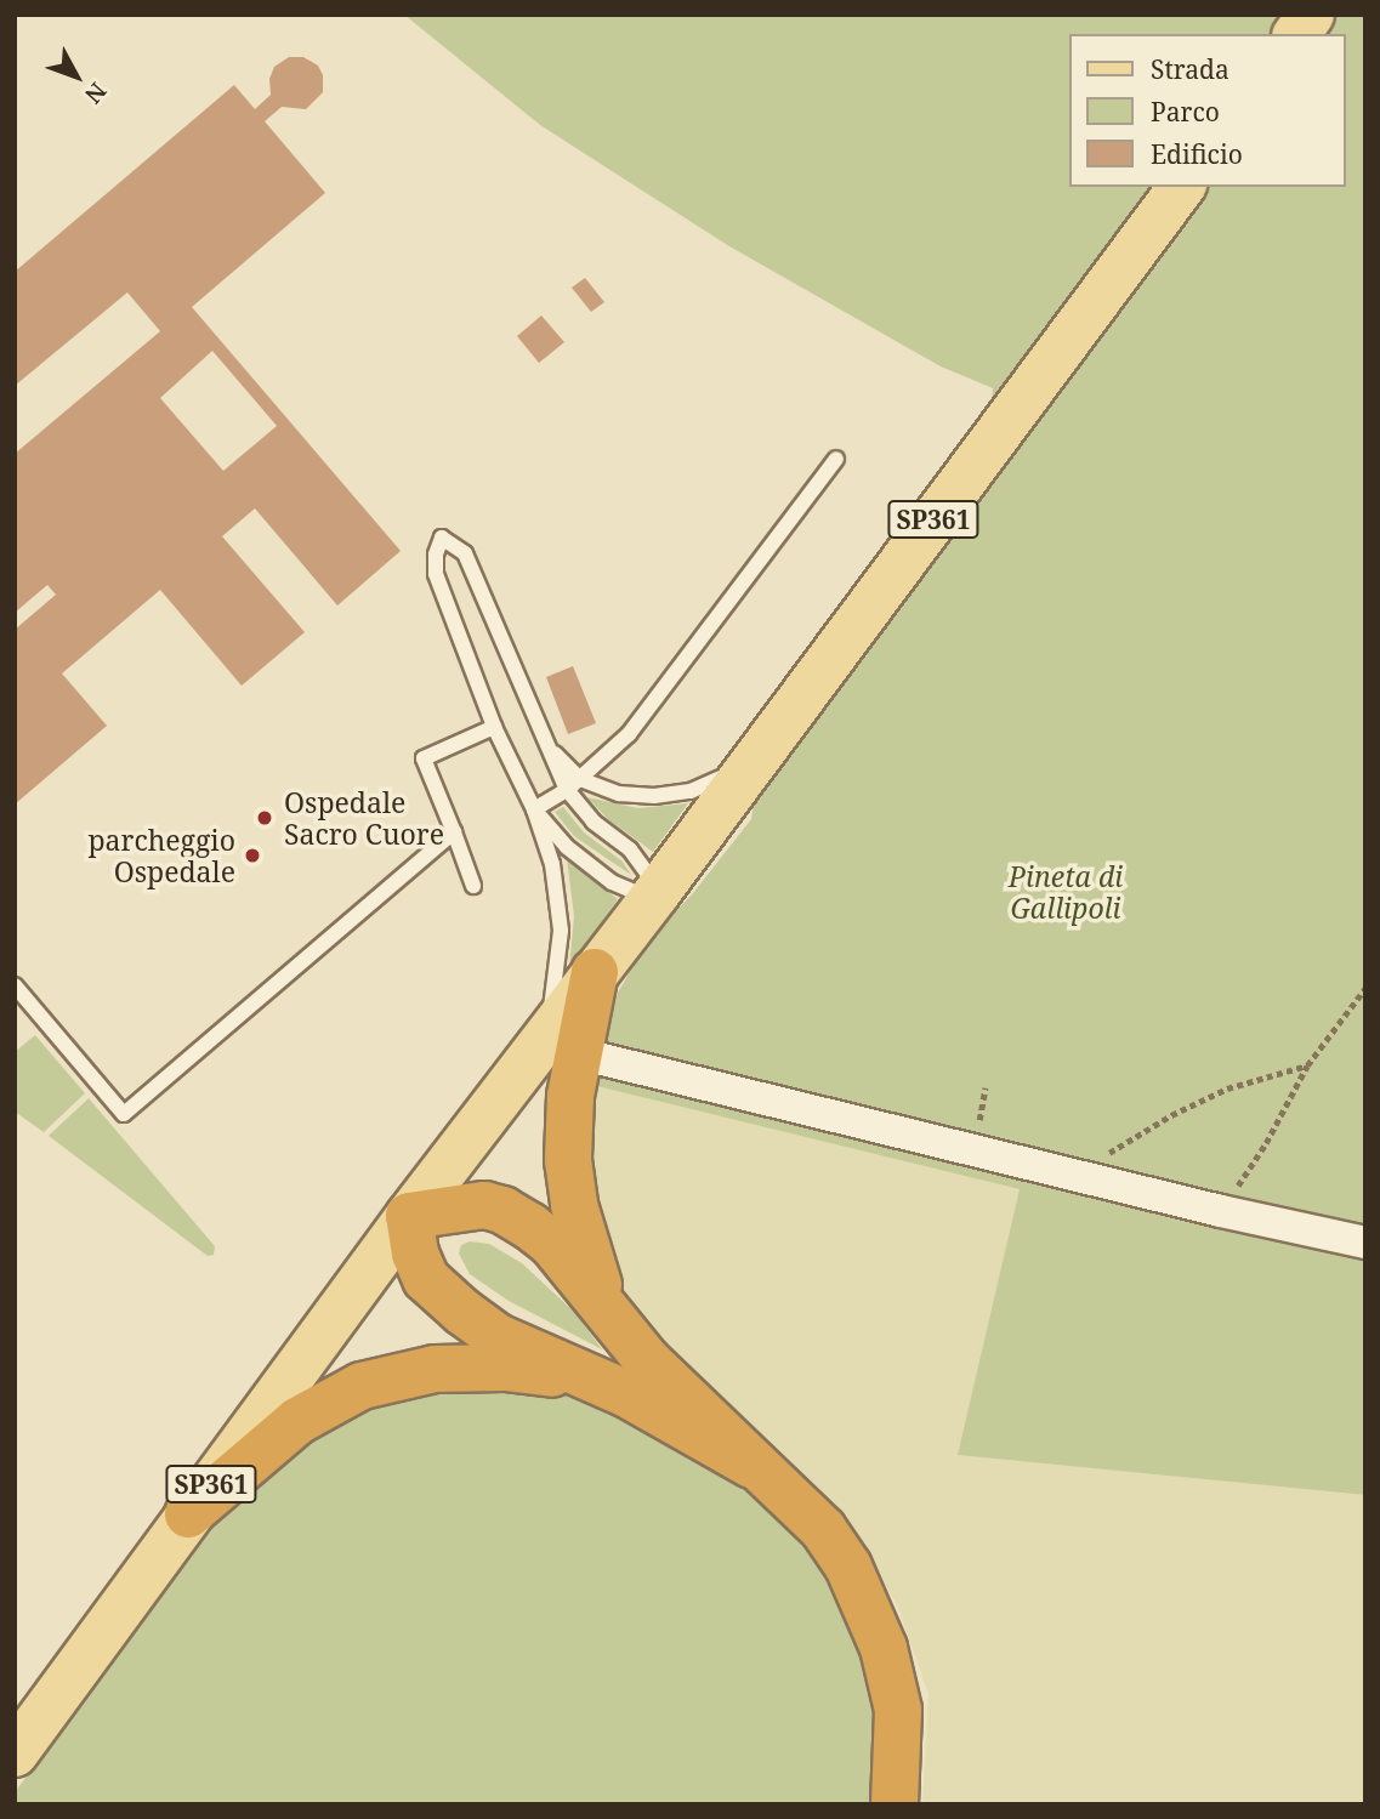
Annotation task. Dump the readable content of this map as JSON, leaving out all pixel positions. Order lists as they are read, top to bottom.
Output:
{
  "streets": {
    "main road": ["SP361"]
  },
  "parks": ["Pineta di Gallipoli"],
  "places": ["Ospedale Sacro Cuore", "parcheggio Ospedale"],
  "legend": ["Strada", "Parco", "Edificio"],
  "north": "bottom right"
}
